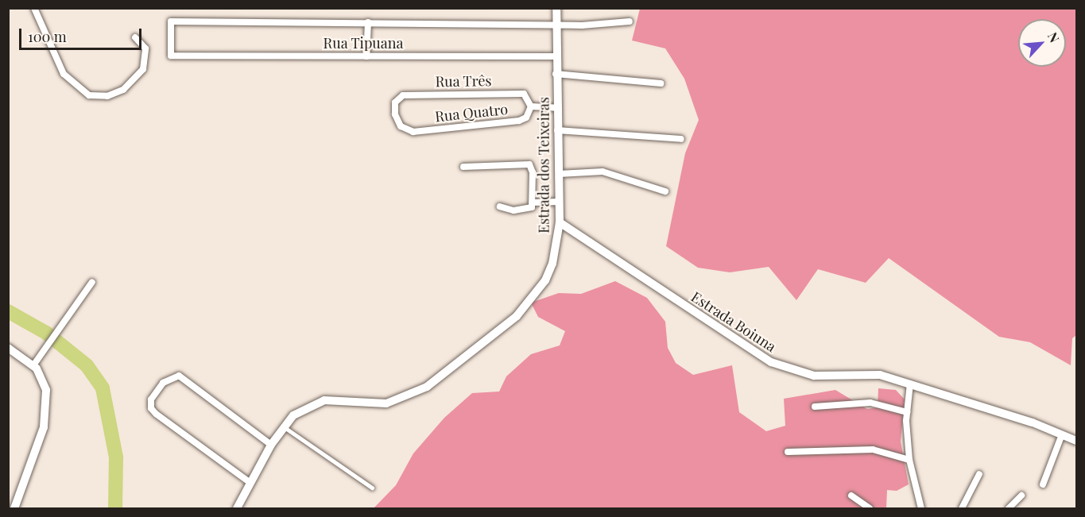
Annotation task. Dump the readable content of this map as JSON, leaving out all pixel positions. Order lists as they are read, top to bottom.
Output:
{
  "streets": {
    "street": [
      "Rua Tipuana",
      "Rua Três",
      "Rua Quatro",
      "Estrada dos Teixeiras",
      "Estrada Boiuna"
    ]
  },
  "crossings": [
    ["Rua Tipuana", "Estrada dos Teixeiras"],
    ["Rua Três", "Rua Quatro"],
    ["Estrada dos Teixeiras", "Estrada Boiuna"]
  ],
  "scale_bar": "100 m",
  "north": "top right"
}
